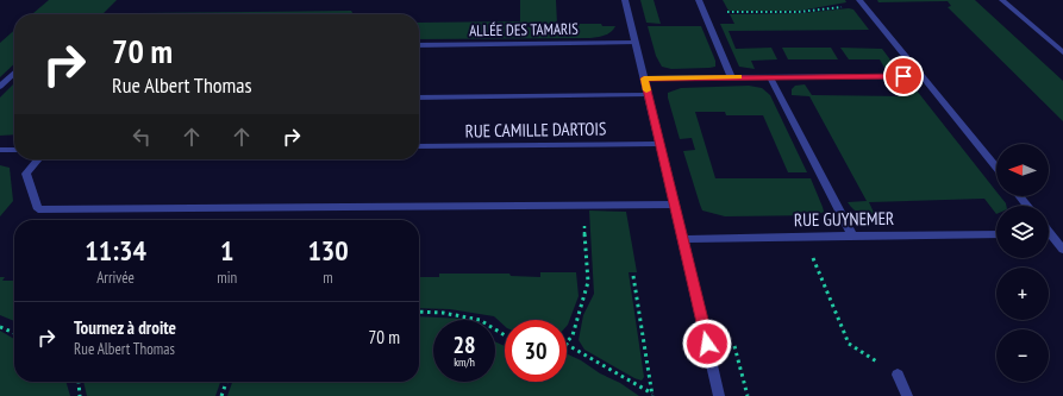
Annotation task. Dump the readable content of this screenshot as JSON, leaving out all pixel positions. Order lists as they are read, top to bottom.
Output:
{
  "streets": {
    "street": ["ALLÉE DES TAMARIS", "RUE CAMILLE DARTOIS", "RUE GUYNEMER"]
  },
  "north": "left",
  "page": {
    "turn": ["70 m", "Rue Albert Thomas"],
    "map_buttons": ["+", "−"],
    "eta": [
      "11:34",
      "Arrivée",
      "1",
      "min",
      "130",
      "m"
    ],
    "list": [
      {
        "name": "Tournez à droite",
        "note": "Rue Albert Thomas",
        "value": "70 m"
      }
    ],
    "speed": "28 km/h",
    "limit": "30"
  }
}
